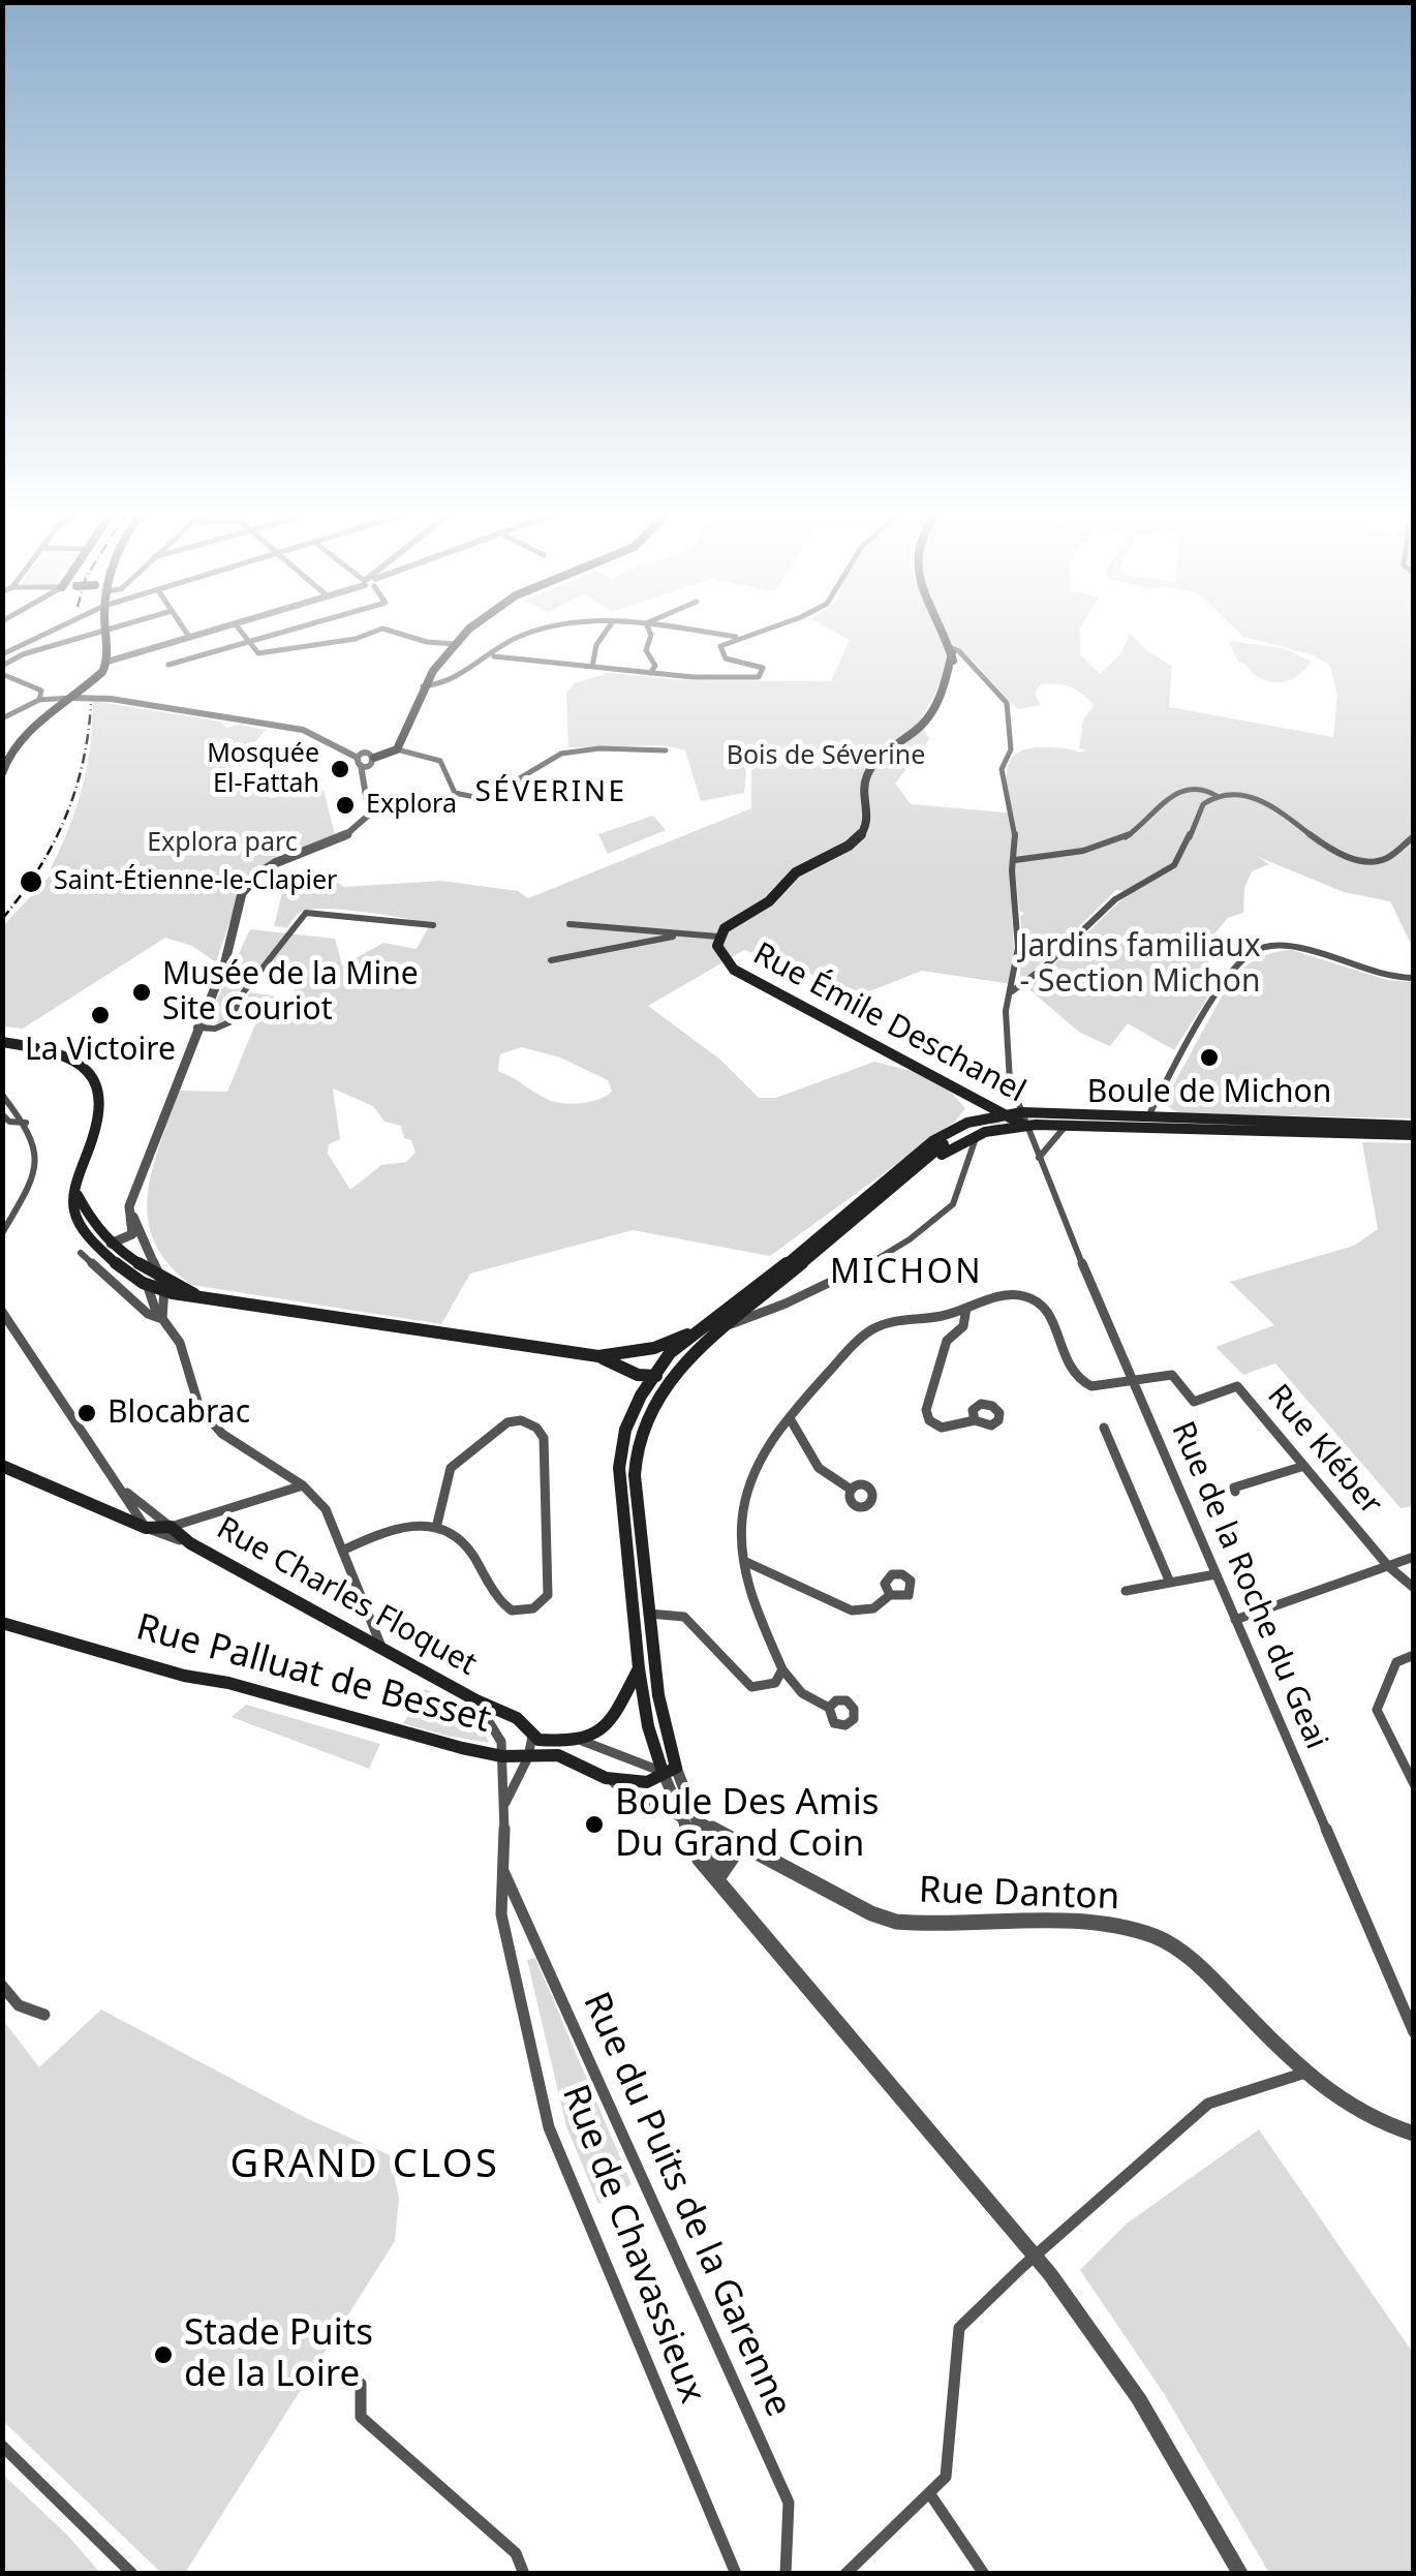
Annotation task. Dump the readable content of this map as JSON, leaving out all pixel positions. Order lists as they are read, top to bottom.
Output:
{
  "streets": {
    "main road": ["Rue Émile Deschanel", "Rue Charles Floquet", "Rue Palluat de Besset"],
    "street": [
      "Rue Kléber",
      "Rue de la Roche du Geai",
      "Rue Danton",
      "Rue du Puits de la Garenne",
      "Rue de Chavassieux"
    ]
  },
  "crossings": [
    ["Rue Émile Deschanel", "Rue de la Roche du Geai"],
    ["Rue Kléber", "Rue de la Roche du Geai"],
    ["Rue Charles Floquet", "Rue Palluat de Besset"],
    ["Rue Charles Floquet", "Rue de Chavassieux"],
    ["Rue Palluat de Besset", "Rue de Chavassieux"],
    ["Rue du Puits de la Garenne", "Rue de Chavassieux"]
  ],
  "districts": ["SÉVERINE", "MICHON", "GRAND CLOS"],
  "parks": ["Bois de Séverine", "Explora parc", "Jardins familiaux - Section Michon"],
  "places": [
    "Mosquée El-Fattah",
    "Explora",
    "Saint-Étienne-le-Clapier",
    "Musée de la Mine Site Couriot",
    "La Victoire",
    "Boule de Michon",
    "Blocabrac",
    "Boule Des Amis Du Grand Coin",
    "Stade Puits de la Loire"
  ]
}
